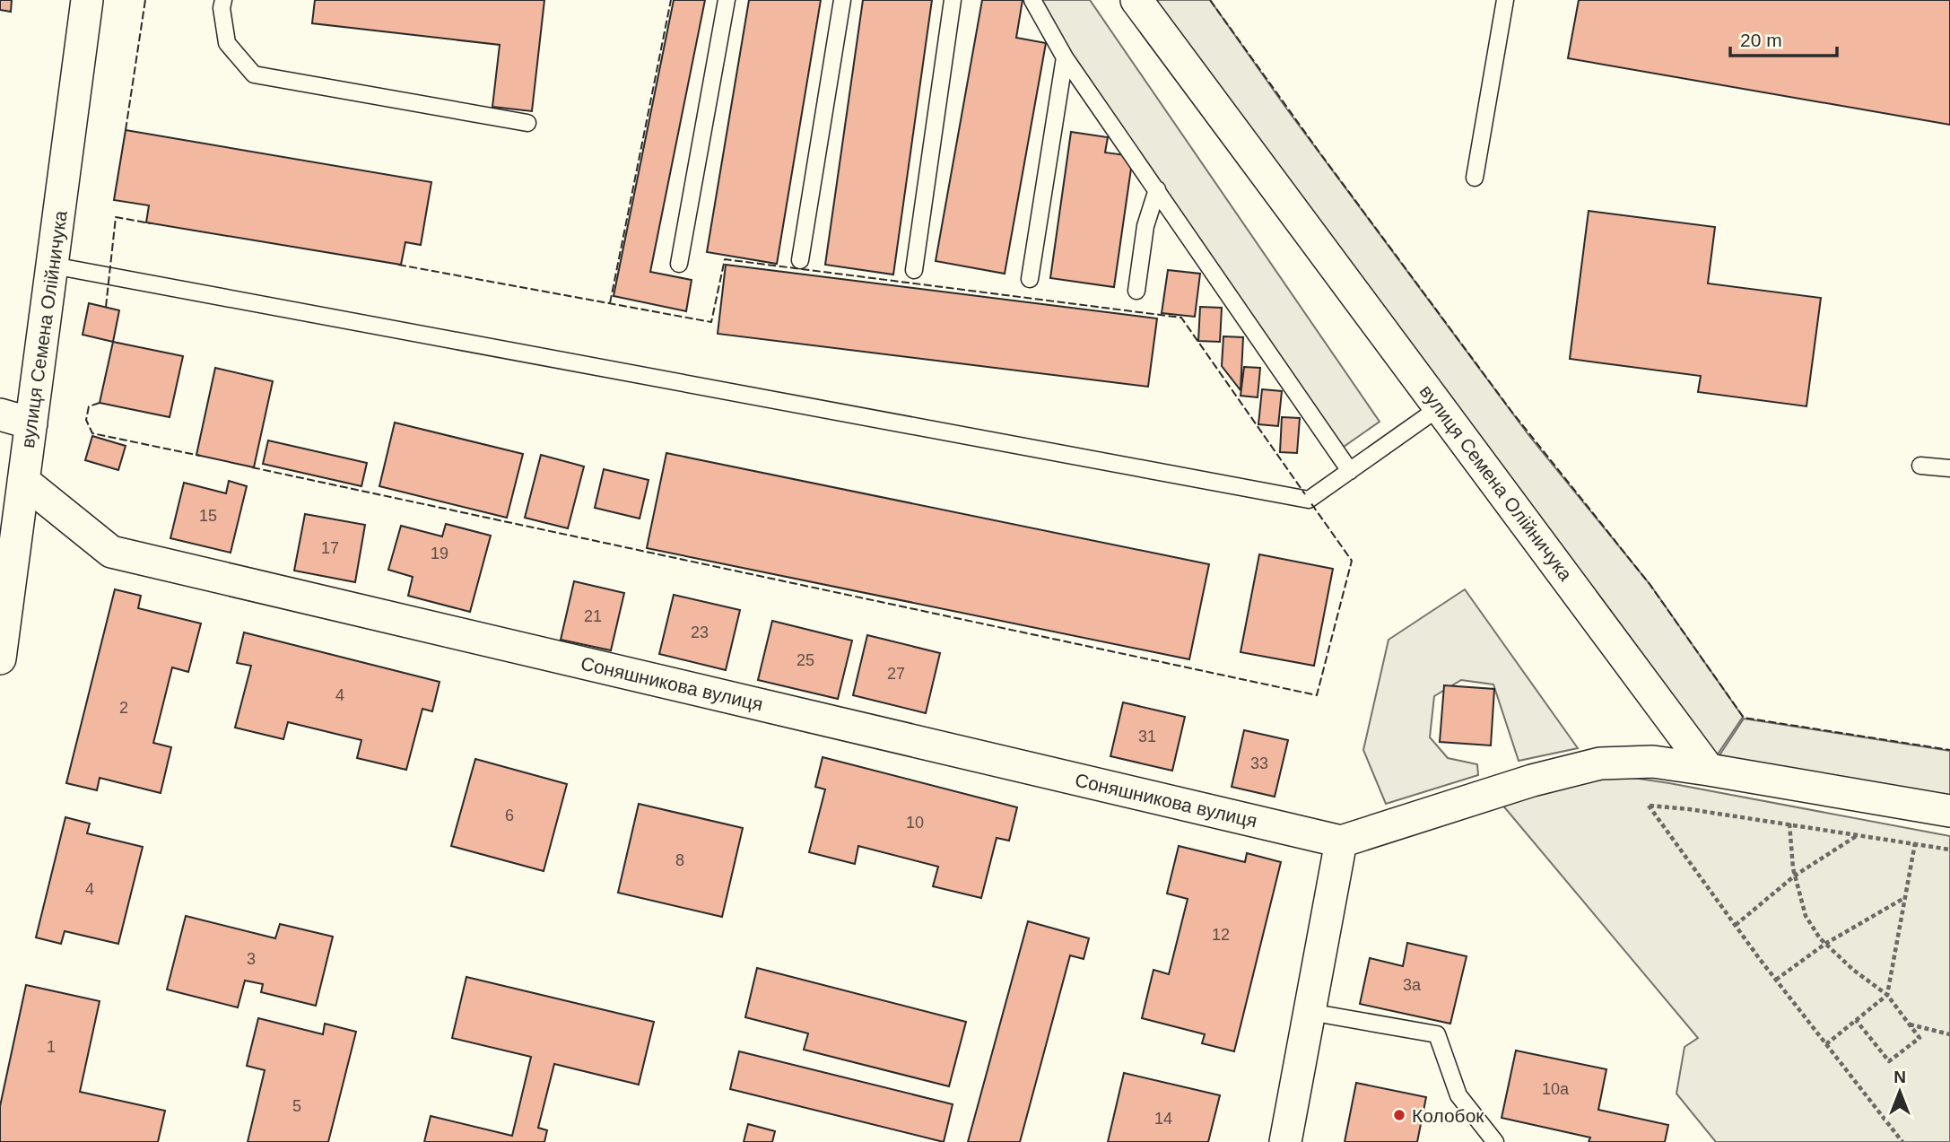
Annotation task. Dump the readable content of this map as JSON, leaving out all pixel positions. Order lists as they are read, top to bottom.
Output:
{
  "streets": {
    "street": ["вулиця Семена Олійничука", "Соняшникова вулиця"]
  },
  "crossings": [
    ["вулиця Семена Олійничука", "Соняшникова вулиця"]
  ],
  "places": ["Колобок"],
  "house_numbers": [
    "15",
    "17",
    "19",
    "21",
    "23",
    "25",
    "27",
    "4",
    "2",
    "31",
    "33",
    "6",
    "10",
    "8",
    "4",
    "12",
    "3",
    "3а",
    "1",
    "10а",
    "5",
    "14"
  ],
  "scale_bar": "20 m",
  "north": "top"
}
